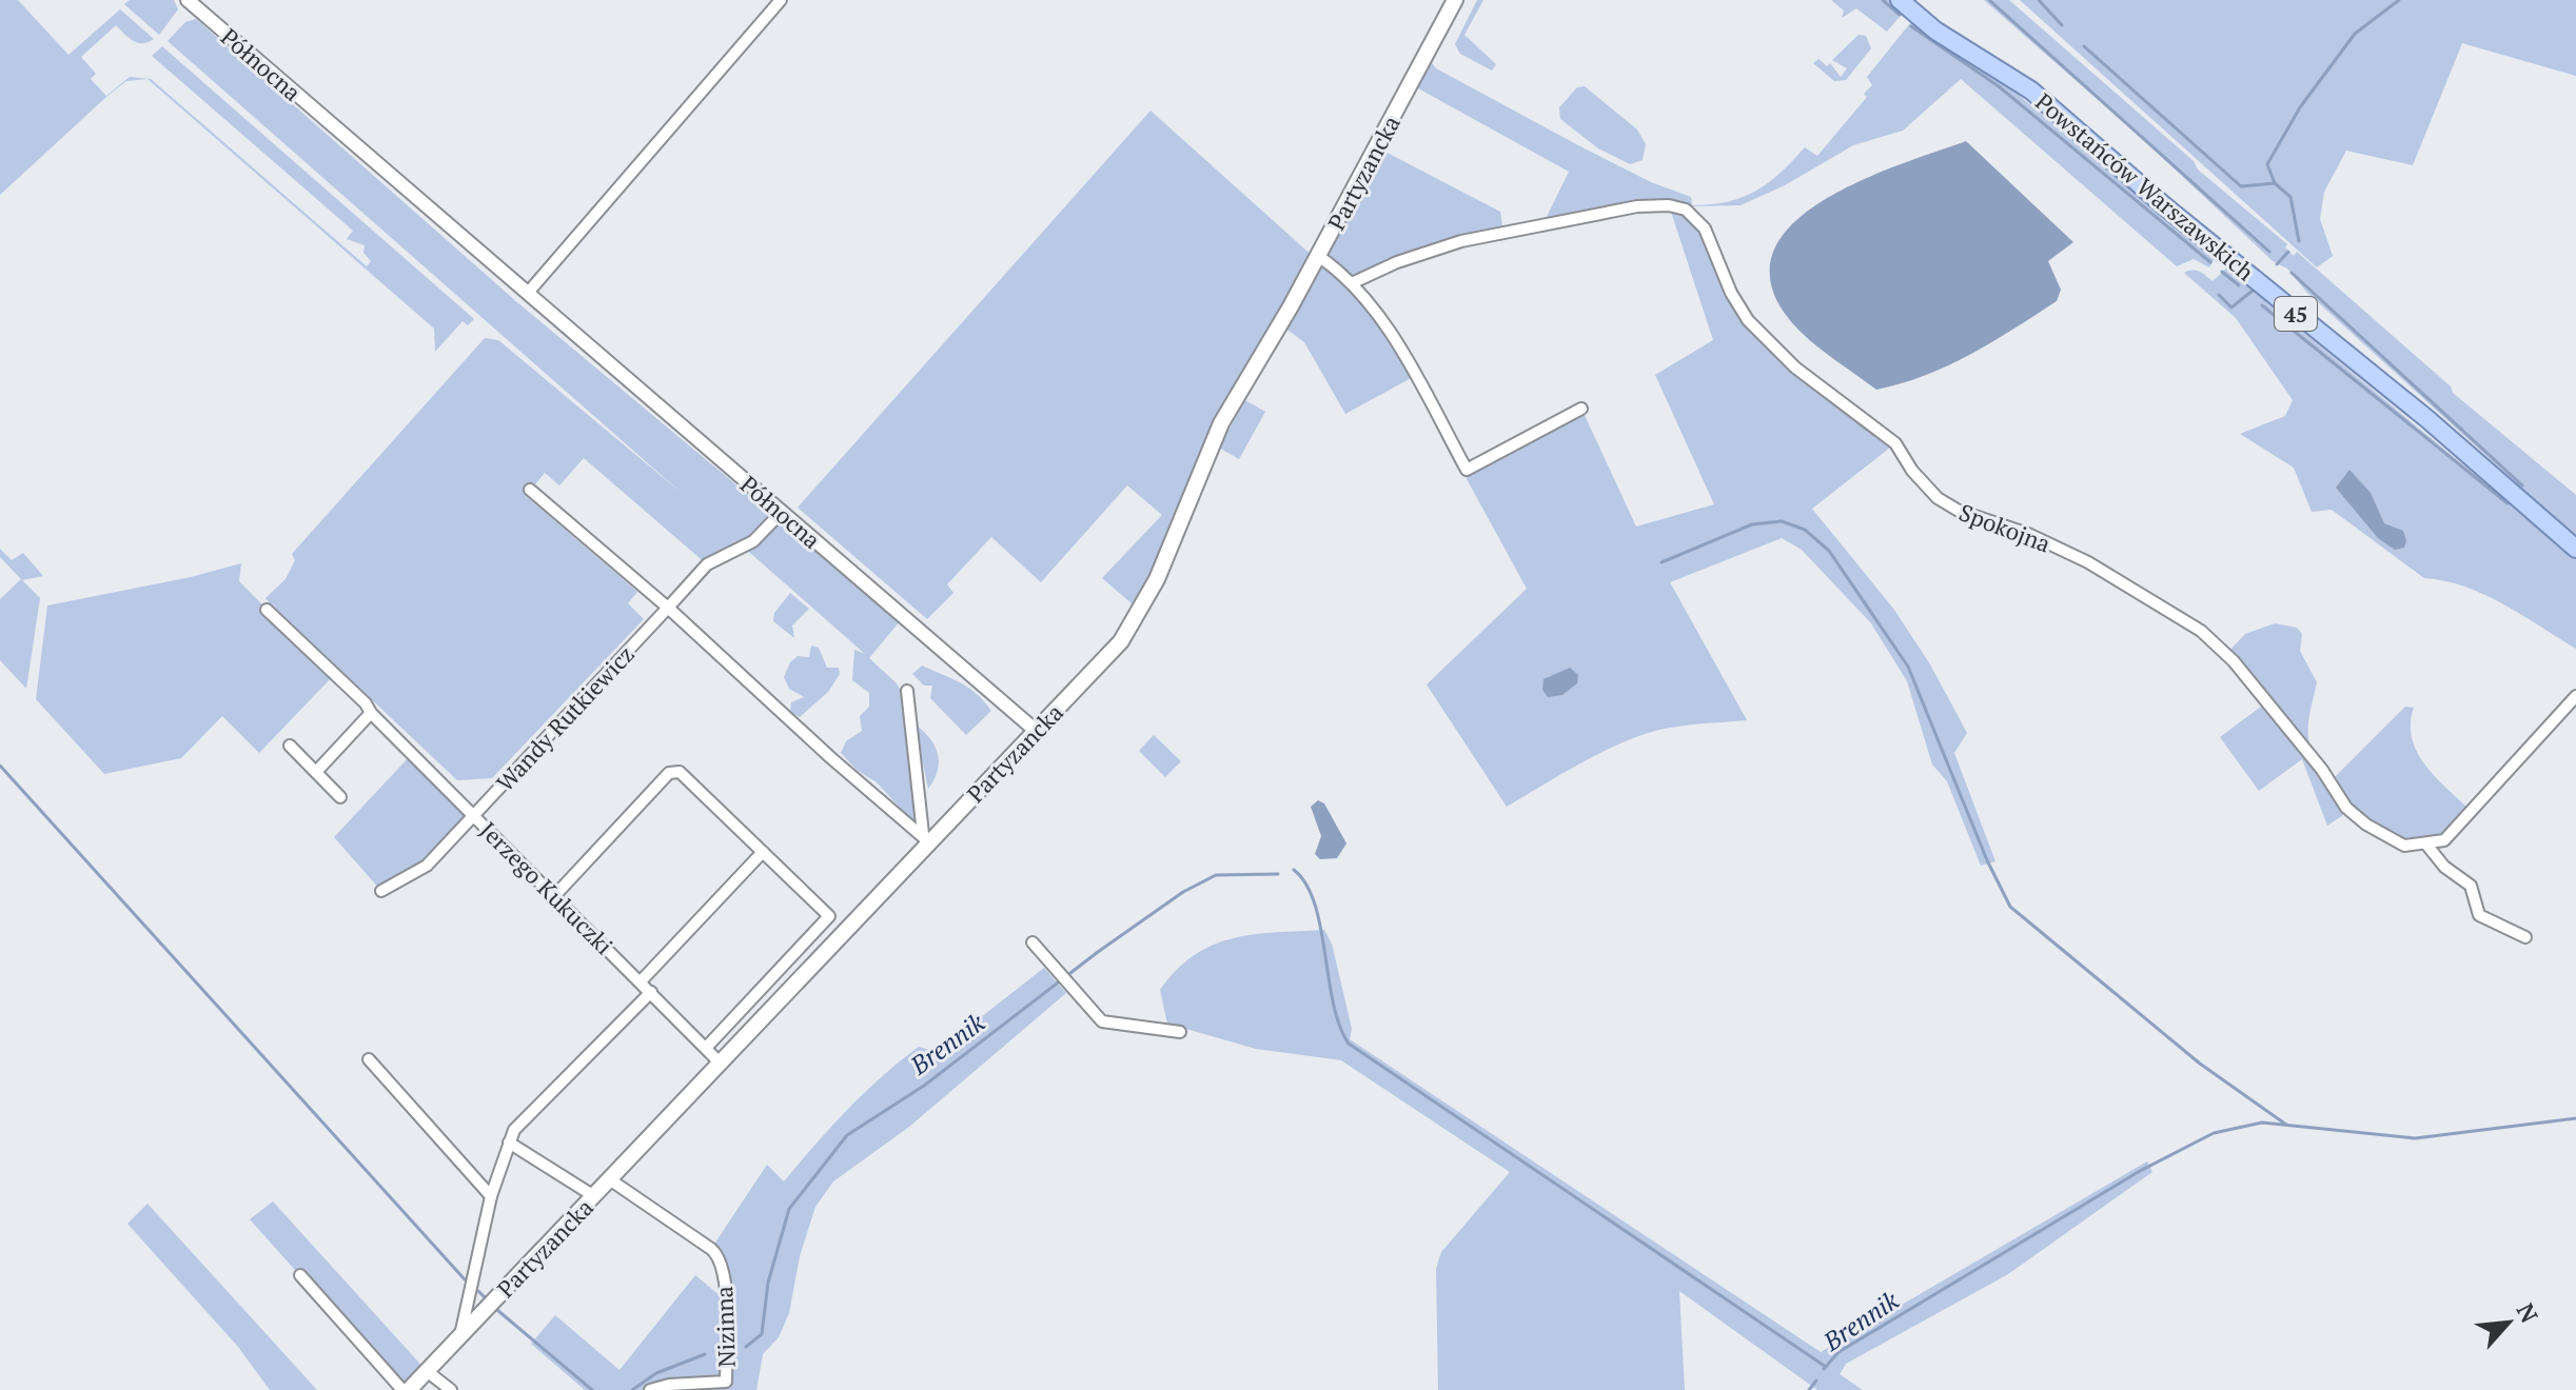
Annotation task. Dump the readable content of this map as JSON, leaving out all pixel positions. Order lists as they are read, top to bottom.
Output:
{
  "streets": {
    "main road": ["Partyzancka", "Powstańców Warszawskich", "45"],
    "street": [
      "Północna",
      "Spokojna",
      "Wandy Rutkiewicz",
      "Jerzego Kukuczki",
      "Nizinna"
    ]
  },
  "crossings": [
    ["Północna", "Partyzancka"],
    ["Północna", "Wandy Rutkiewicz"],
    ["Partyzancka", "Jerzego Kukuczki"],
    ["Partyzancka", "Nizinna"],
    ["Wandy Rutkiewicz", "Jerzego Kukuczki"]
  ],
  "water": ["Brennik"],
  "north": "top right"
}
